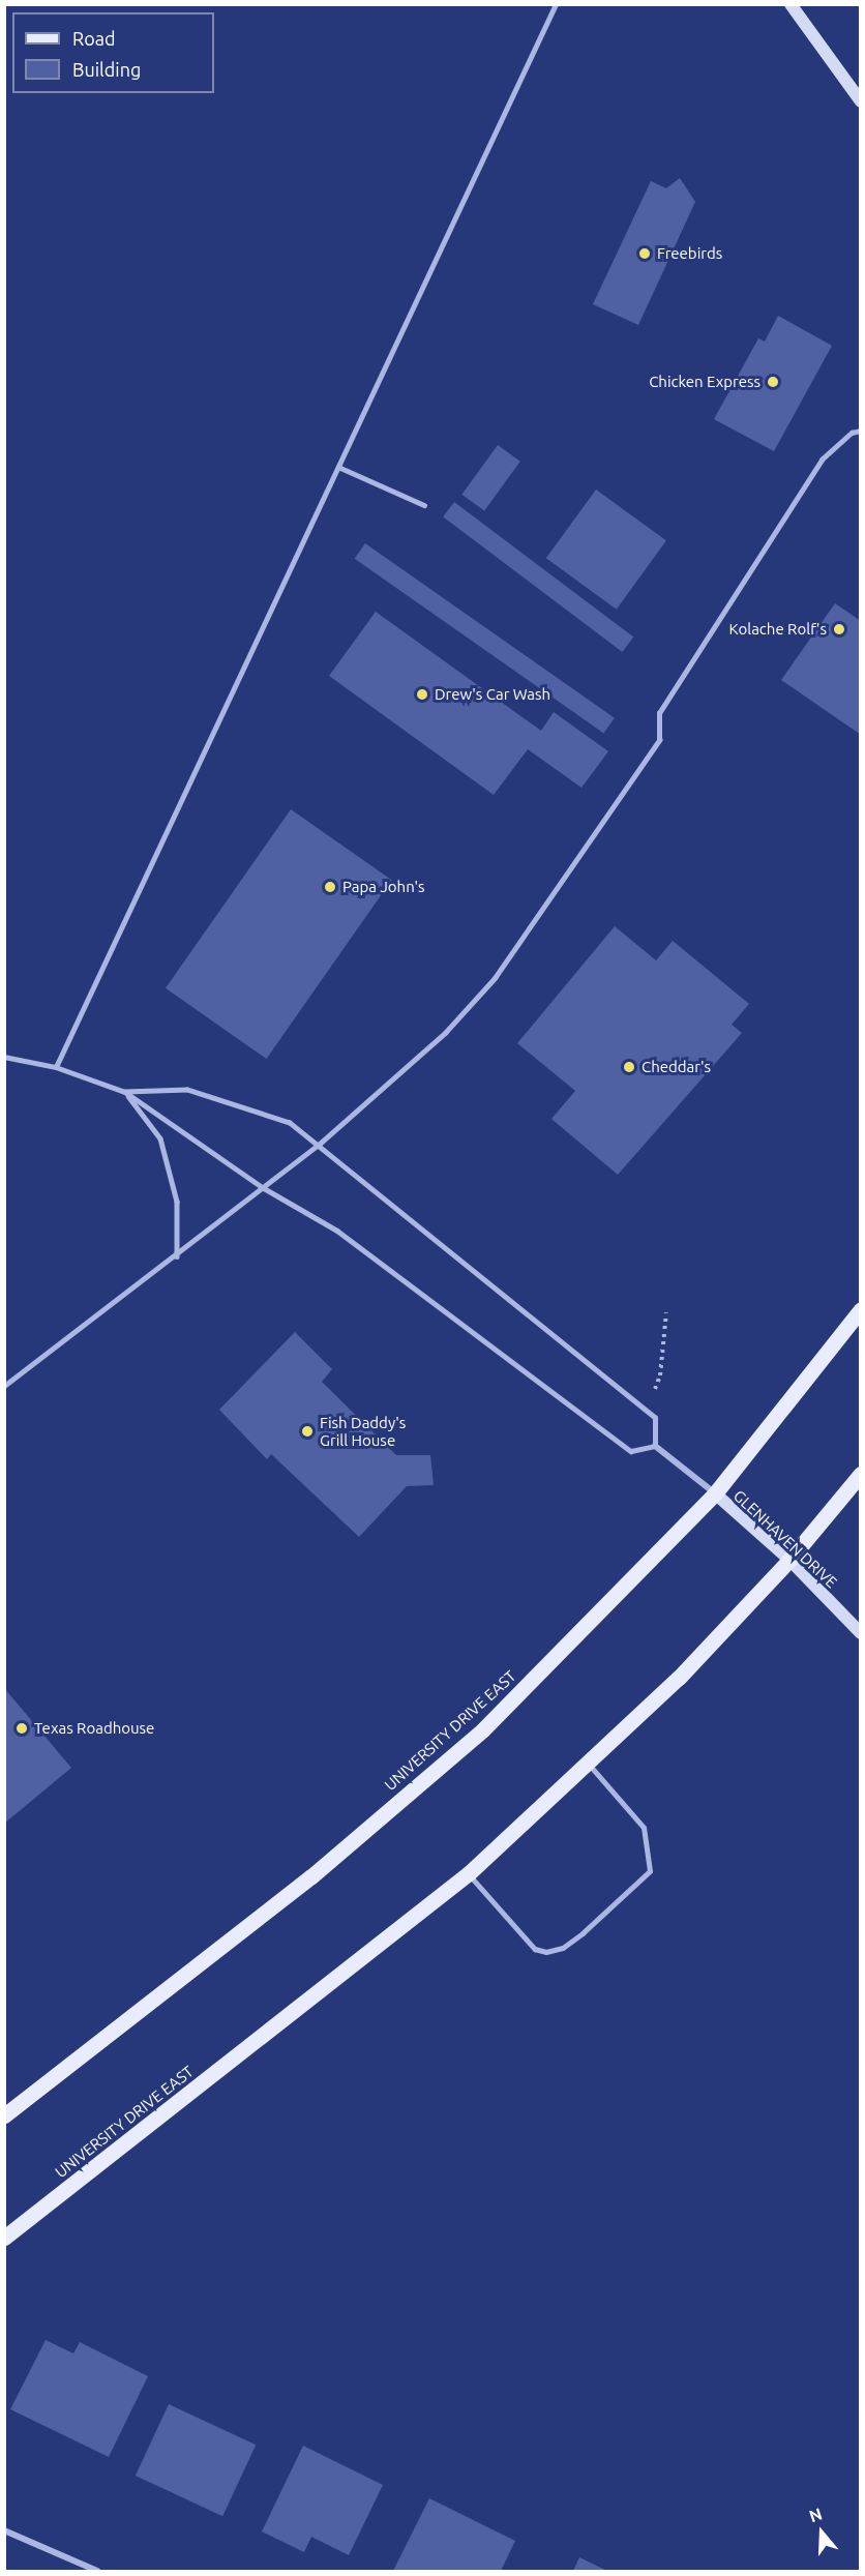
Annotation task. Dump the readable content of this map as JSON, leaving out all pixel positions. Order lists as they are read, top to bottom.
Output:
{
  "streets": {
    "main road": ["UNIVERSITY DRIVE EAST"],
    "street": ["GLENHAVEN DRIVE"]
  },
  "crossings": [
    ["GLENHAVEN DRIVE", "UNIVERSITY DRIVE EAST"]
  ],
  "places": [
    "Freebirds",
    "Chicken Express",
    "Kolache Rolf's",
    "Drew's Car Wash",
    "Papa John's",
    "Cheddar's",
    "Fish Daddy's Grill House",
    "Texas Roadhouse"
  ],
  "legend": ["Road", "Building"],
  "north": "top"
}
